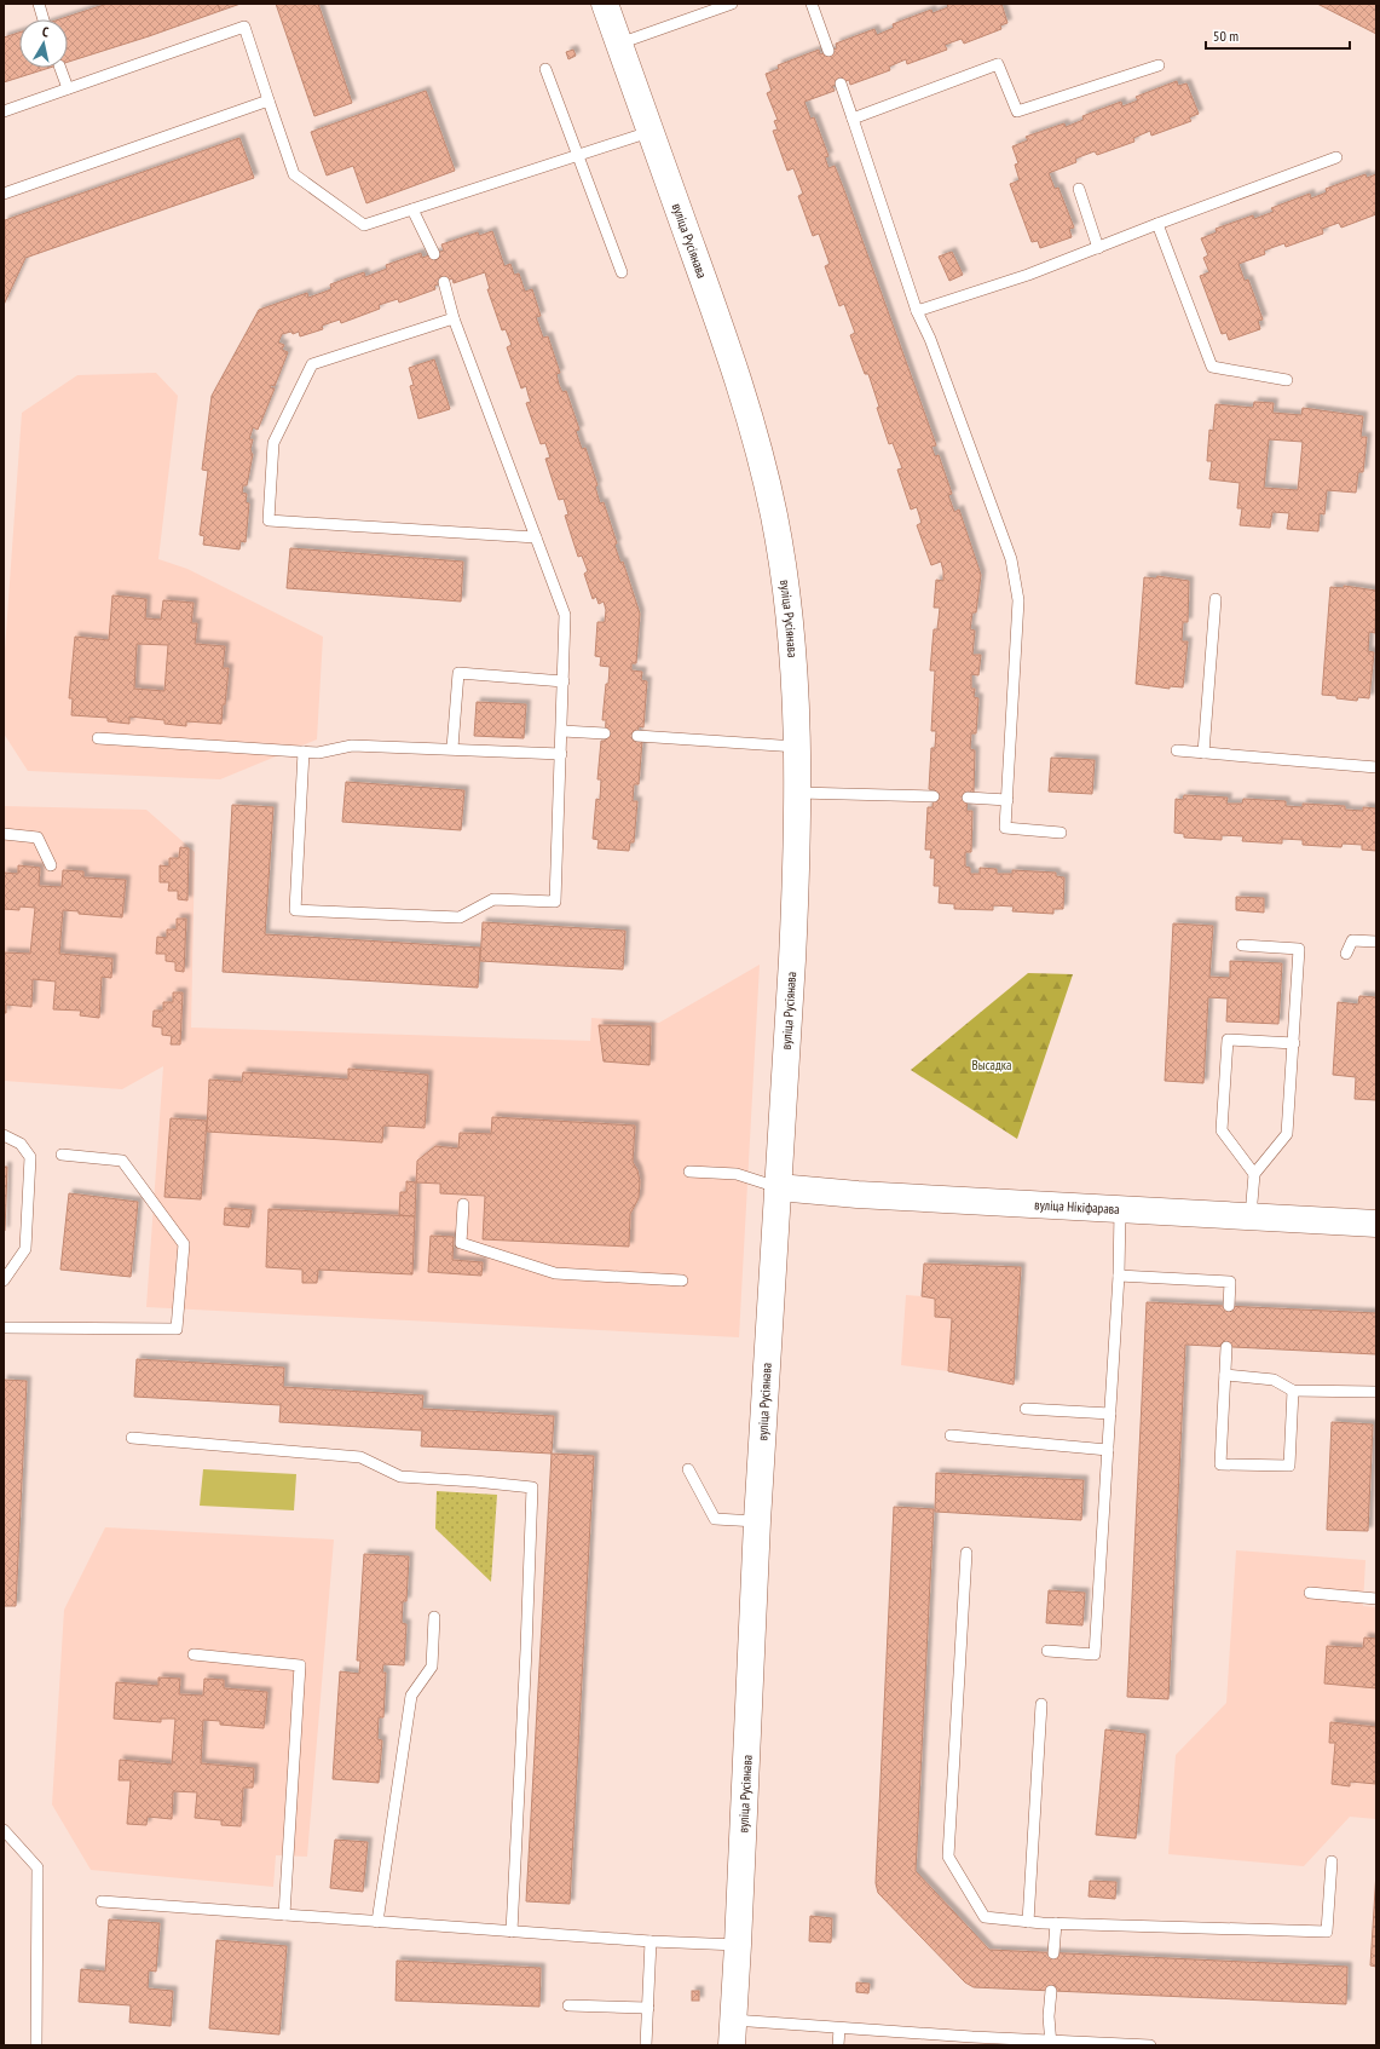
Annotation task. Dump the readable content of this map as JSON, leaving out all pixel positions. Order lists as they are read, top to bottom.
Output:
{
  "streets": {
    "main road": ["вуліца Русіянава", "вуліца Нікіфарава"]
  },
  "crossings": [
    ["вуліца Русіянава", "вуліца Нікіфарава"]
  ],
  "parks": ["Высадка"],
  "scale_bar": "50 m",
  "north": "top"
}
